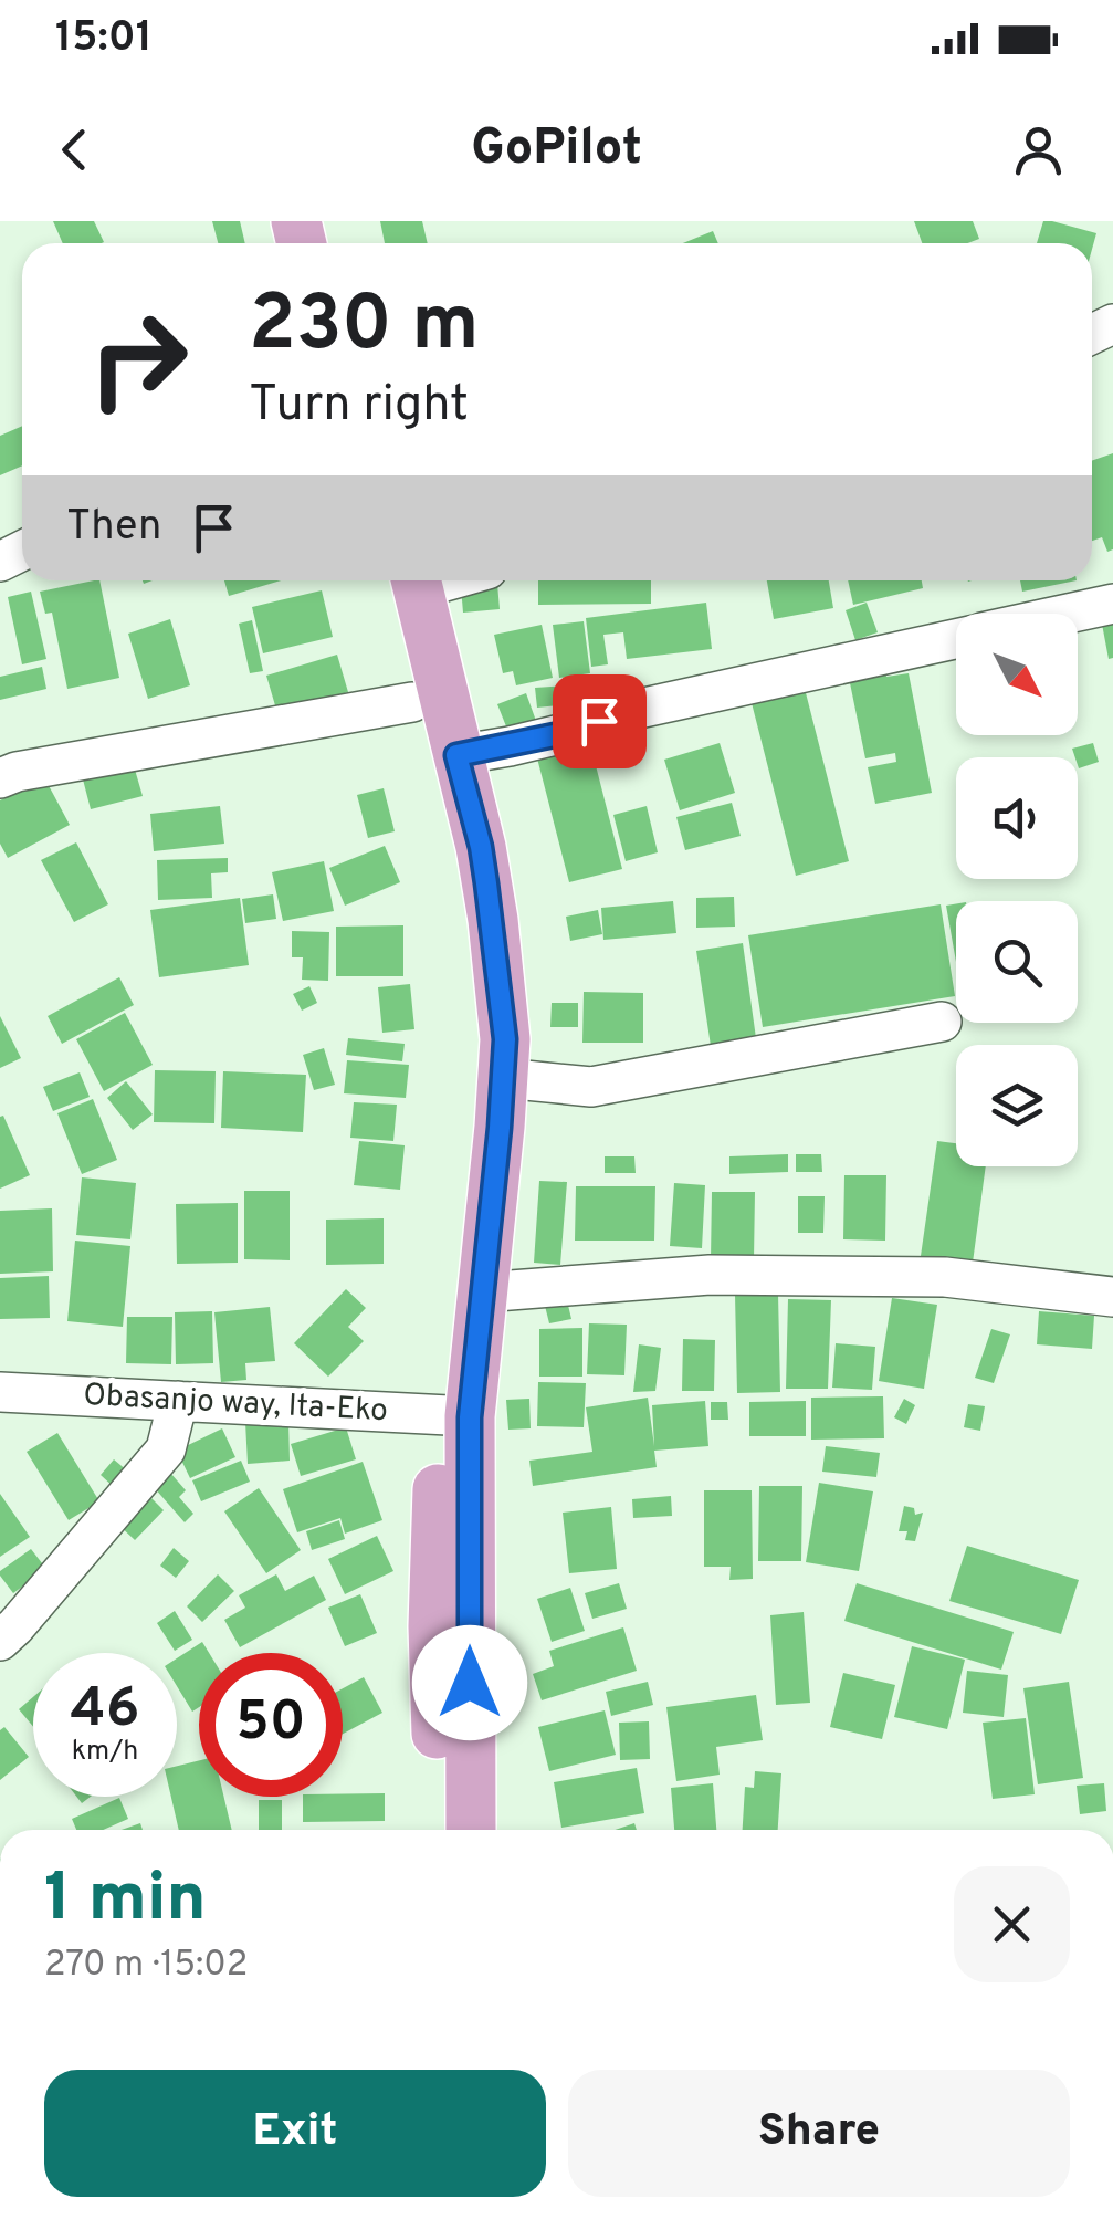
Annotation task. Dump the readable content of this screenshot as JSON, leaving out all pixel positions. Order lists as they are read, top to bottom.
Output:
{
  "streets": {
    "street": ["Obasanjo way, Ita-Eko"]
  },
  "north": "bottom right",
  "page": {
    "status": "15:01",
    "header": "GoPilot",
    "turn": ["230 m", "Turn right"],
    "then": "Then",
    "speed": "46 km/h",
    "limit": "50",
    "heading": ["1 min", "270 m · 15:02"],
    "buttons": ["Exit", "Share"]
  }
}
